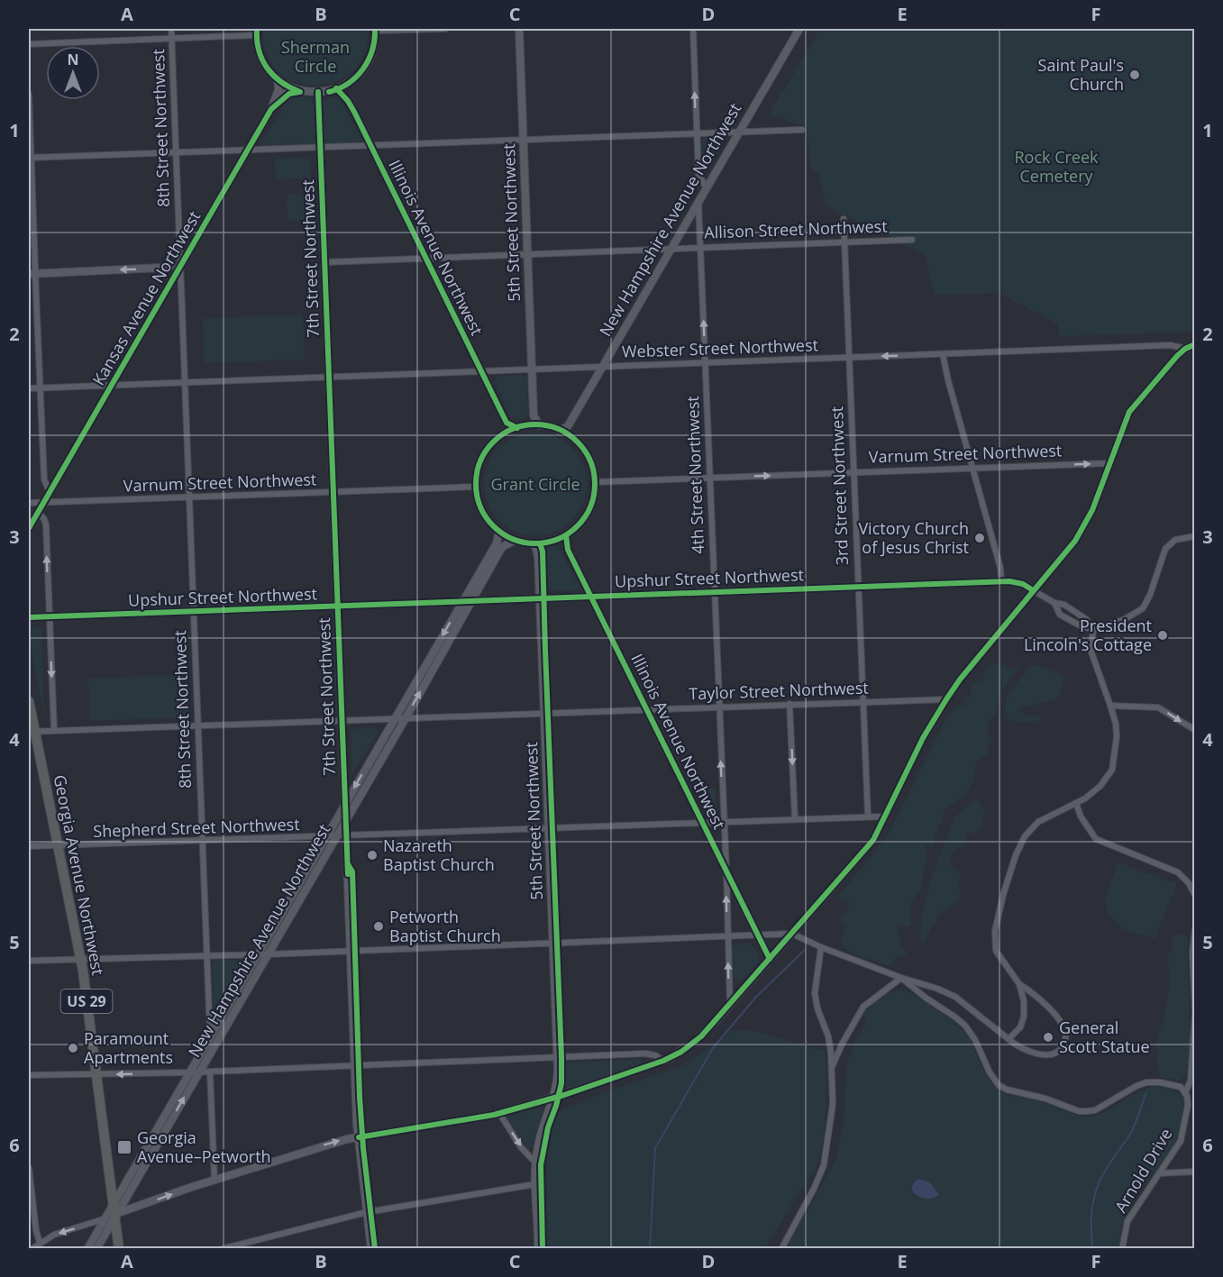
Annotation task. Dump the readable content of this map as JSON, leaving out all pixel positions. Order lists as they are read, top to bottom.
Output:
{
  "streets": {
    "highway": ["Georgia Avenue Northwest", "US 29"],
    "street": [
      "8th Street Northwest",
      "New Hampshire Avenue Northwest",
      "5th Street Northwest",
      "Allison Street Northwest",
      "Illinois Avenue Northwest",
      "7th Street Northwest",
      "Kansas Avenue Northwest",
      "Webster Street Northwest",
      "Varnum Street Northwest",
      "4th Street Northwest",
      "3rd Street Northwest",
      "Upshur Street Northwest",
      "Taylor Street Northwest",
      "Shepherd Street Northwest",
      "Arnold Drive"
    ]
  },
  "crossings": [
    ["8th Street Northwest", "New Hampshire Avenue Northwest"],
    ["8th Street Northwest", "Kansas Avenue Northwest"],
    ["8th Street Northwest", "Webster Street Northwest"],
    ["8th Street Northwest", "Varnum Street Northwest"],
    ["8th Street Northwest", "Upshur Street Northwest"],
    ["8th Street Northwest", "Taylor Street Northwest"],
    ["8th Street Northwest", "Shepherd Street Northwest"],
    ["New Hampshire Avenue Northwest", "5th Street Northwest"],
    ["New Hampshire Avenue Northwest", "Allison Street Northwest"],
    ["New Hampshire Avenue Northwest", "Illinois Avenue Northwest"],
    ["New Hampshire Avenue Northwest", "7th Street Northwest"],
    ["New Hampshire Avenue Northwest", "Webster Street Northwest"],
    ["New Hampshire Avenue Northwest", "Varnum Street Northwest"],
    ["New Hampshire Avenue Northwest", "4th Street Northwest"],
    ["New Hampshire Avenue Northwest", "Upshur Street Northwest"],
    ["New Hampshire Avenue Northwest", "Taylor Street Northwest"],
    ["New Hampshire Avenue Northwest", "Shepherd Street Northwest"],
    ["New Hampshire Avenue Northwest", "Georgia Avenue Northwest"],
    ["5th Street Northwest", "Allison Street Northwest"],
    ["5th Street Northwest", "Illinois Avenue Northwest"],
    ["5th Street Northwest", "Webster Street Northwest"],
    ["5th Street Northwest", "Varnum Street Northwest"],
    ["5th Street Northwest", "Upshur Street Northwest"],
    ["5th Street Northwest", "Taylor Street Northwest"],
    ["5th Street Northwest", "Shepherd Street Northwest"],
    ["Allison Street Northwest", "Illinois Avenue Northwest"],
    ["Allison Street Northwest", "7th Street Northwest"],
    ["Allison Street Northwest", "4th Street Northwest"],
    ["Allison Street Northwest", "3rd Street Northwest"],
    ["Illinois Avenue Northwest", "Webster Street Northwest"],
    ["Illinois Avenue Northwest", "Varnum Street Northwest"],
    ["Illinois Avenue Northwest", "4th Street Northwest"],
    ["Illinois Avenue Northwest", "Upshur Street Northwest"],
    ["Illinois Avenue Northwest", "Taylor Street Northwest"],
    ["Illinois Avenue Northwest", "Shepherd Street Northwest"],
    ["7th Street Northwest", "Webster Street Northwest"],
    ["7th Street Northwest", "Varnum Street Northwest"],
    ["7th Street Northwest", "Upshur Street Northwest"],
    ["7th Street Northwest", "Taylor Street Northwest"],
    ["7th Street Northwest", "Shepherd Street Northwest"],
    ["Kansas Avenue Northwest", "Webster Street Northwest"],
    ["Kansas Avenue Northwest", "Varnum Street Northwest"],
    ["Webster Street Northwest", "4th Street Northwest"],
    ["Webster Street Northwest", "3rd Street Northwest"],
    ["Varnum Street Northwest", "4th Street Northwest"],
    ["Varnum Street Northwest", "3rd Street Northwest"],
    ["4th Street Northwest", "Upshur Street Northwest"],
    ["4th Street Northwest", "Taylor Street Northwest"],
    ["4th Street Northwest", "Shepherd Street Northwest"],
    ["3rd Street Northwest", "Upshur Street Northwest"],
    ["3rd Street Northwest", "Taylor Street Northwest"],
    ["3rd Street Northwest", "Shepherd Street Northwest"],
    ["Taylor Street Northwest", "Georgia Avenue Northwest"],
    ["Shepherd Street Northwest", "Georgia Avenue Northwest"]
  ],
  "one_way": ["4th Street Northwest"],
  "parks": ["Sherman Circle", "Rock Creek Cemetery", "Grant Circle"],
  "places": {
    "other": [
      "Saint Paul's Church",
      "Victory Church of Jesus Christ",
      "President Lincoln's Cottage",
      "Nazareth Baptist Church",
      "Petworth Baptist Church",
      "General Scott Statue",
      "Paramount Apartments"
    ],
    "transit": ["Georgia Avenue–Petworth"]
  },
  "north": "top",
  "grid": {
    "columns": [
      "A",
      "B",
      "C",
      "D",
      "E",
      "F"
    ],
    "rows": [
      "1",
      "2",
      "3",
      "4",
      "5",
      "6"
    ]
  }
}
